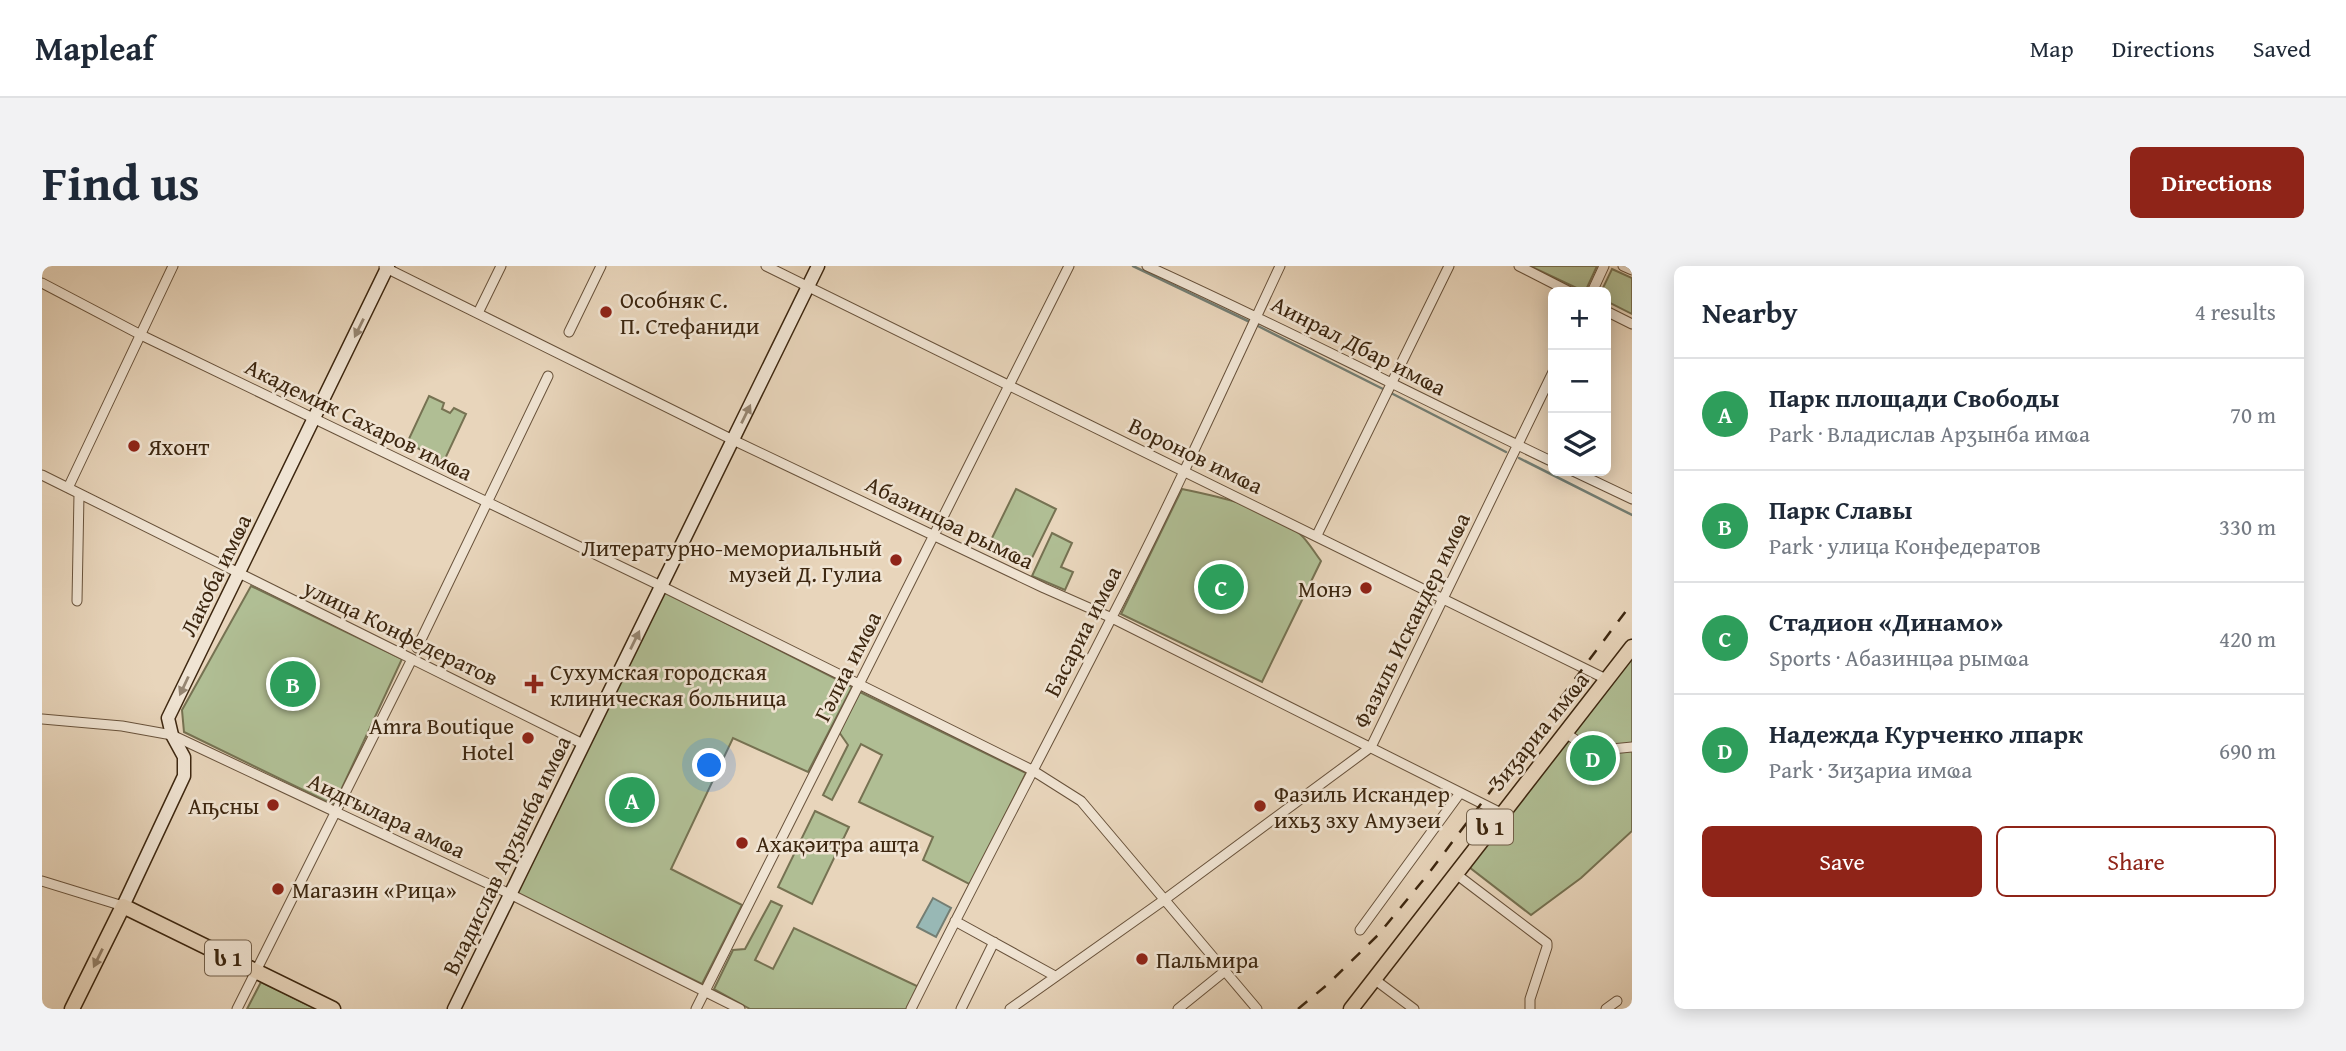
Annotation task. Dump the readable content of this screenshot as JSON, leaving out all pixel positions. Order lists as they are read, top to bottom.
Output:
{
  "streets": {
    "highway": ["Ӡиӡариа имҩа", "ს 1"],
    "main road": ["Лакоба имҩа", "Владислав Арӡынба имҩа"],
    "street": [
      "Аинрал Дбар имҩа",
      "Академик Сахаров имҩа",
      "Воронов имҩа",
      "Абазинцәа рымҩа",
      "Фазиль Искандер имҩа",
      "Басариа имҩа",
      "улица Конфедератов",
      "Гәлиа имҩа",
      "Аидгылара амҩа"
    ]
  },
  "crossings": [
    ["Аинрал Дбар имҩа", "Фазиль Искандер имҩа"],
    ["Аинрал Дбар имҩа", "Басариа имҩа"],
    ["Академик Сахаров имҩа", "Лакоба имҩа"],
    ["Академик Сахаров имҩа", "Фазиль Искандер имҩа"],
    ["Академик Сахаров имҩа", "Басариа имҩа"],
    ["Академик Сахаров имҩа", "Гәлиа имҩа"],
    ["Академик Сахаров имҩа", "Владислав Арӡынба имҩа"],
    ["Воронов имҩа", "Фазиль Искандер имҩа"],
    ["Воронов имҩа", "Басариа имҩа"],
    ["Воронов имҩа", "Гәлиа имҩа"],
    ["Воронов имҩа", "Ӡиӡариа имҩа"],
    ["Воронов имҩа", "Владислав Арӡынба имҩа"],
    ["Абазинцәа рымҩа", "Лакоба имҩа"],
    ["Абазинцәа рымҩа", "Фазиль Искандер имҩа"],
    ["Абазинцәа рымҩа", "Басариа имҩа"],
    ["Абазинцәа рымҩа", "Гәлиа имҩа"],
    ["Абазинцәа рымҩа", "Ӡиӡариа имҩа"],
    ["Абазинцәа рымҩа", "Владислав Арӡынба имҩа"],
    ["Лакоба имҩа", "улица Конфедератов"],
    ["Лакоба имҩа", "Аидгылара амҩа"],
    ["Лакоба имҩа", "ს 1"],
    ["улица Конфедератов", "Владислав Арӡынба имҩа"],
    ["Гәлиа имҩа", "Аидгылара амҩа"],
    ["Аидгылара амҩа", "Владислав Арӡынба имҩа"]
  ],
  "one_way": ["Лакоба имҩа", "Владислав Арӡынба имҩа"],
  "places": {
    "other": [
      "Особняк С. П. Стефаниди",
      "Яхонт",
      "Литературно-мемориальный музей Д. Гулиа",
      "Монэ",
      "Amra Boutique Hotel",
      "Аҧсны",
      "Фазиль Искандер ихьӡ зху Амузеи",
      "Ахақәиҭра ашҭа",
      "Магазин «Рица»",
      "Пальмира"
    ],
    "health": ["Сухумская городская клиническая больница"]
  },
  "page": {
    "header": "Mapleaf",
    "nav": ["Map", "Directions", "Saved"],
    "title": "Find us",
    "buttons": [
      "Directions",
      ["Save", "Share"]
    ],
    "heading": ["Nearby", "4 results"],
    "map_buttons": ["+", "−"],
    "list": [
      {
        "mark": "A",
        "name": "Парк площади Свободы",
        "note": "Park · Владислав Арӡынба имҩа",
        "value": "70 m"
      },
      {
        "mark": "B",
        "name": "Парк Славы",
        "note": "Park · улица Конфедератов",
        "value": "330 m"
      },
      {
        "mark": "C",
        "name": "Cтадион «Динамо»",
        "note": "Sports · Абазинцәа рымҩа",
        "value": "420 m"
      },
      {
        "mark": "D",
        "name": "Надежда Курченко лпарк",
        "note": "Park · Ӡиӡариа имҩа",
        "value": "690 m"
      }
    ],
    "pins": [
      "C",
      "B",
      "D",
      "A"
    ]
  }
}
